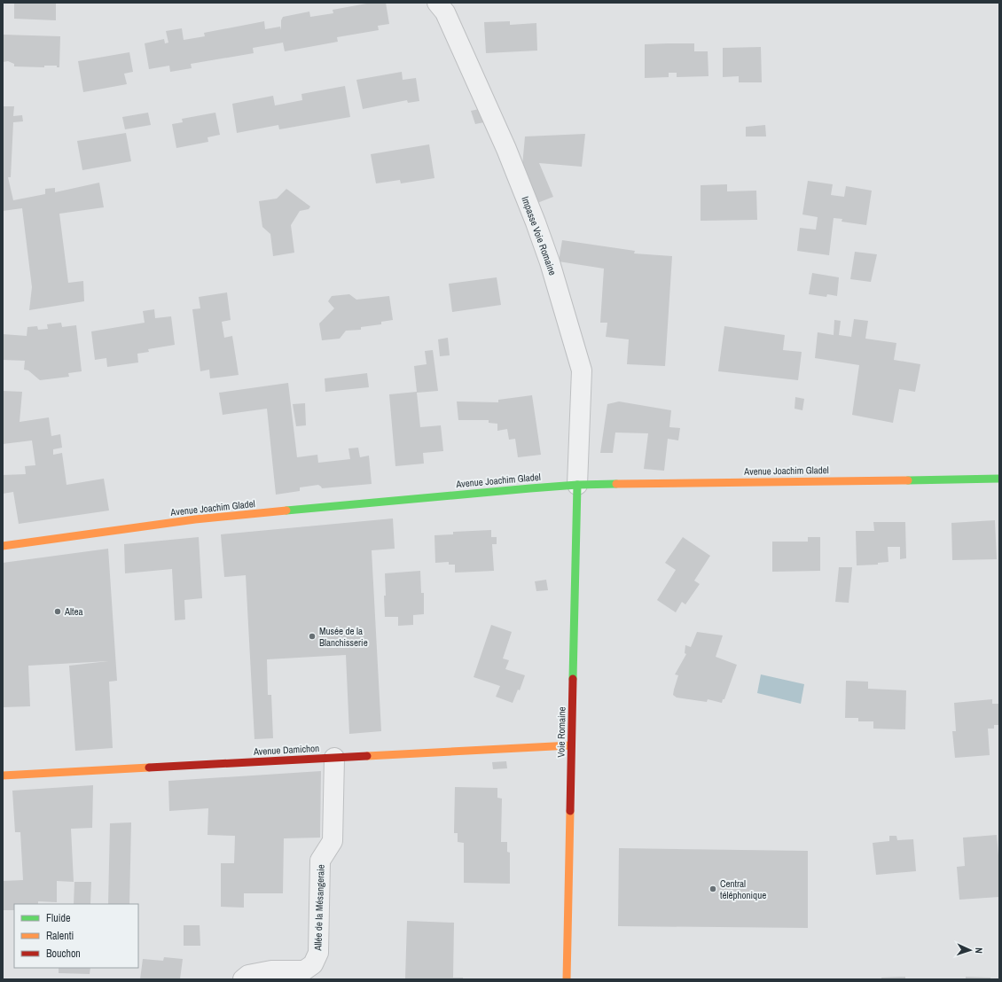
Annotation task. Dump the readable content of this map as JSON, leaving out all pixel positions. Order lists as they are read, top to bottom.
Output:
{
  "streets": {
    "street": [
      "Impasse Voie Romaine",
      "Avenue Joachim Gladel",
      "Voie Romaine",
      "Avenue Damichon",
      "Allée de la Mésangeraie"
    ]
  },
  "crossings": [
    ["Impasse Voie Romaine", "Avenue Joachim Gladel"],
    ["Impasse Voie Romaine", "Voie Romaine"],
    ["Avenue Joachim Gladel", "Voie Romaine"],
    ["Voie Romaine", "Avenue Damichon"],
    ["Avenue Damichon", "Allée de la Mésangeraie"]
  ],
  "places": ["Altea", "Musée de la Blanchisserie", "Central téléphonique"],
  "legend": ["Fluide", "Ralenti", "Bouchon"],
  "north": "right"
}
